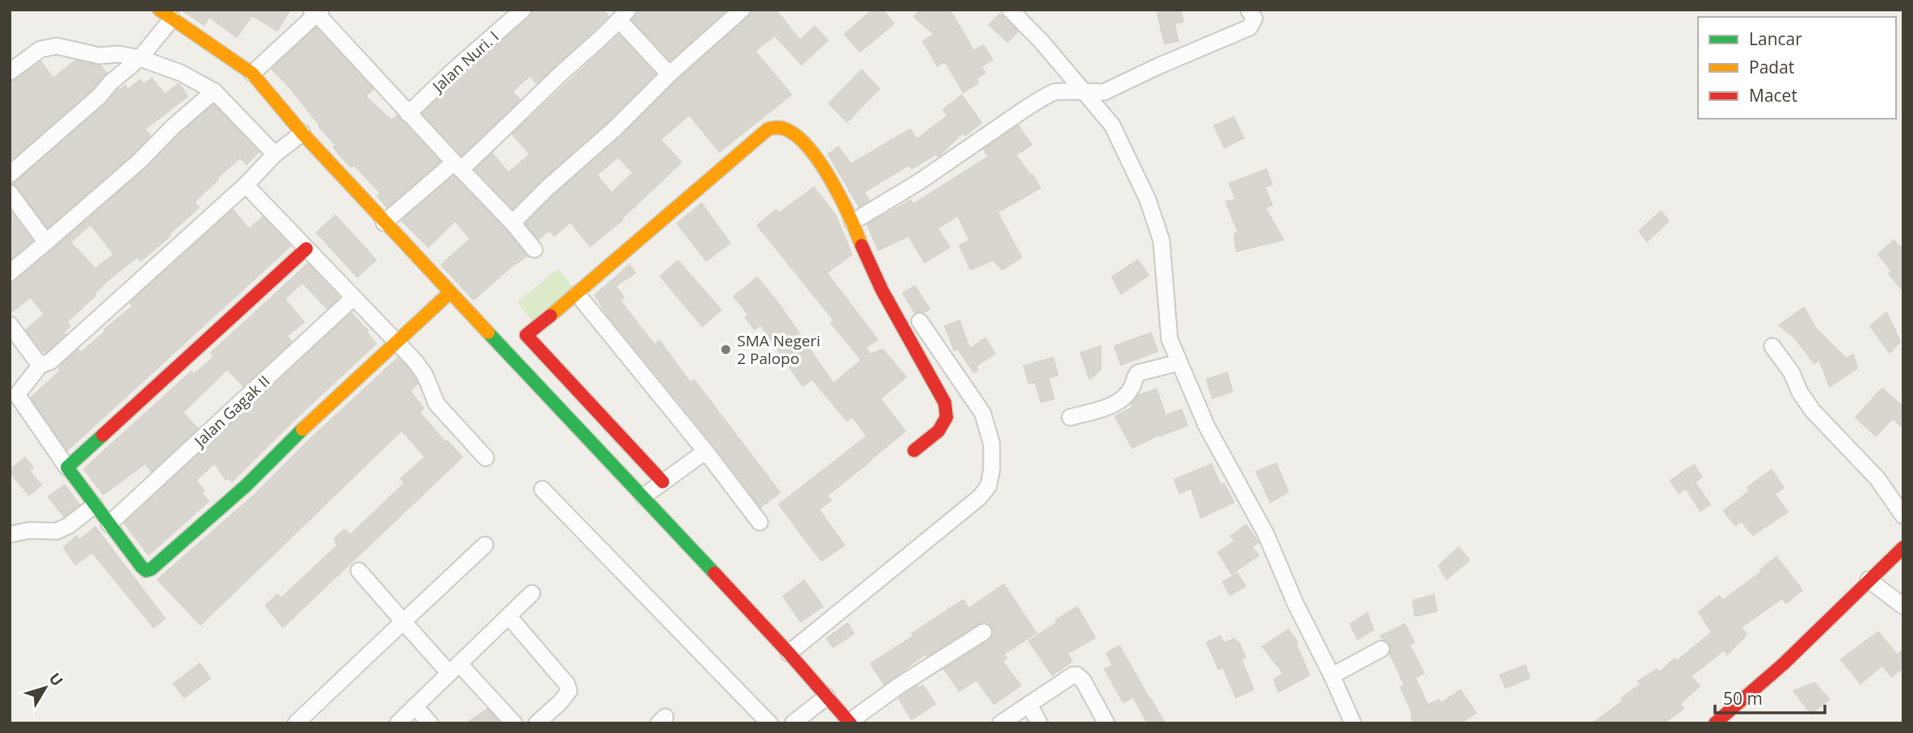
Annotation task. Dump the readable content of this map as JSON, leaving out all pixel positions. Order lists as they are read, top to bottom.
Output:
{
  "streets": {
    "street": ["Jalan Nuri. I", "Jalan Gagak II"]
  },
  "places": ["SMA Negeri 2 Palopo"],
  "legend": ["Lancar", "Padat", "Macet"],
  "scale_bar": "50 m",
  "north": "top right"
}
